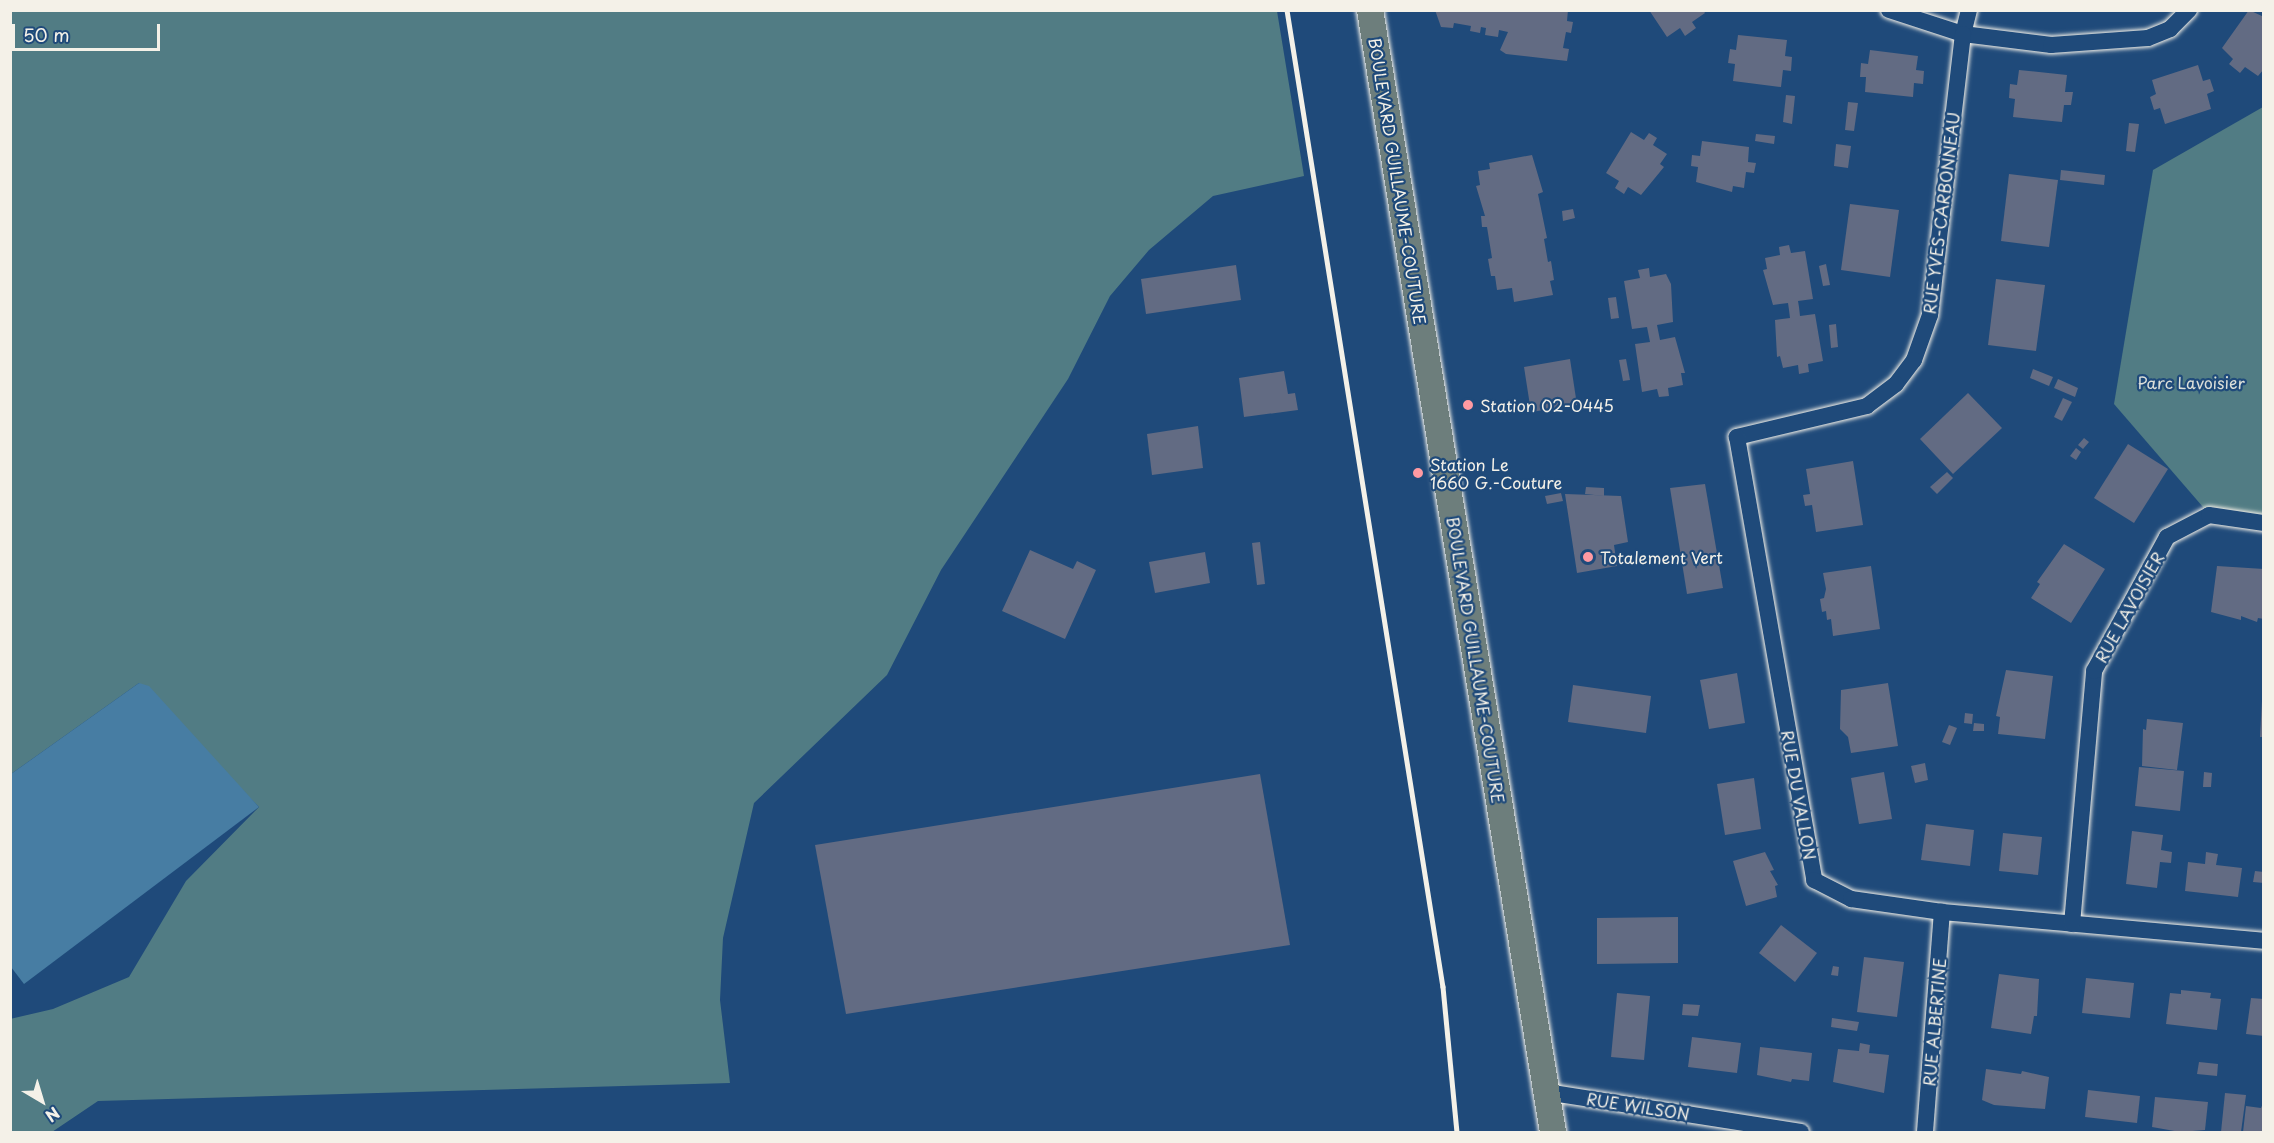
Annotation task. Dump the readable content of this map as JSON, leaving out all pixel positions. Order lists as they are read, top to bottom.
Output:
{
  "streets": {
    "main road": ["BOULEVARD GUILLAUME-COUTURE"],
    "street": [
      "RUE YVES-CARBONNEAU",
      "RUE LAVOISIER",
      "RUE DU VALLON",
      "RUE ALBERTINE",
      "RUE WILSON"
    ]
  },
  "crossings": [
    ["BOULEVARD GUILLAUME-COUTURE", "RUE WILSON"],
    ["RUE YVES-CARBONNEAU", "RUE DU VALLON"],
    ["RUE LAVOISIER", "RUE DU VALLON"],
    ["RUE DU VALLON", "RUE ALBERTINE"]
  ],
  "parks": ["Parc Lavoisier"],
  "places": ["Station 02-0445", "Station Le 1660 G.-Couture", "Totalement Vert"],
  "scale_bar": "50 m",
  "north": "bottom right"
}
